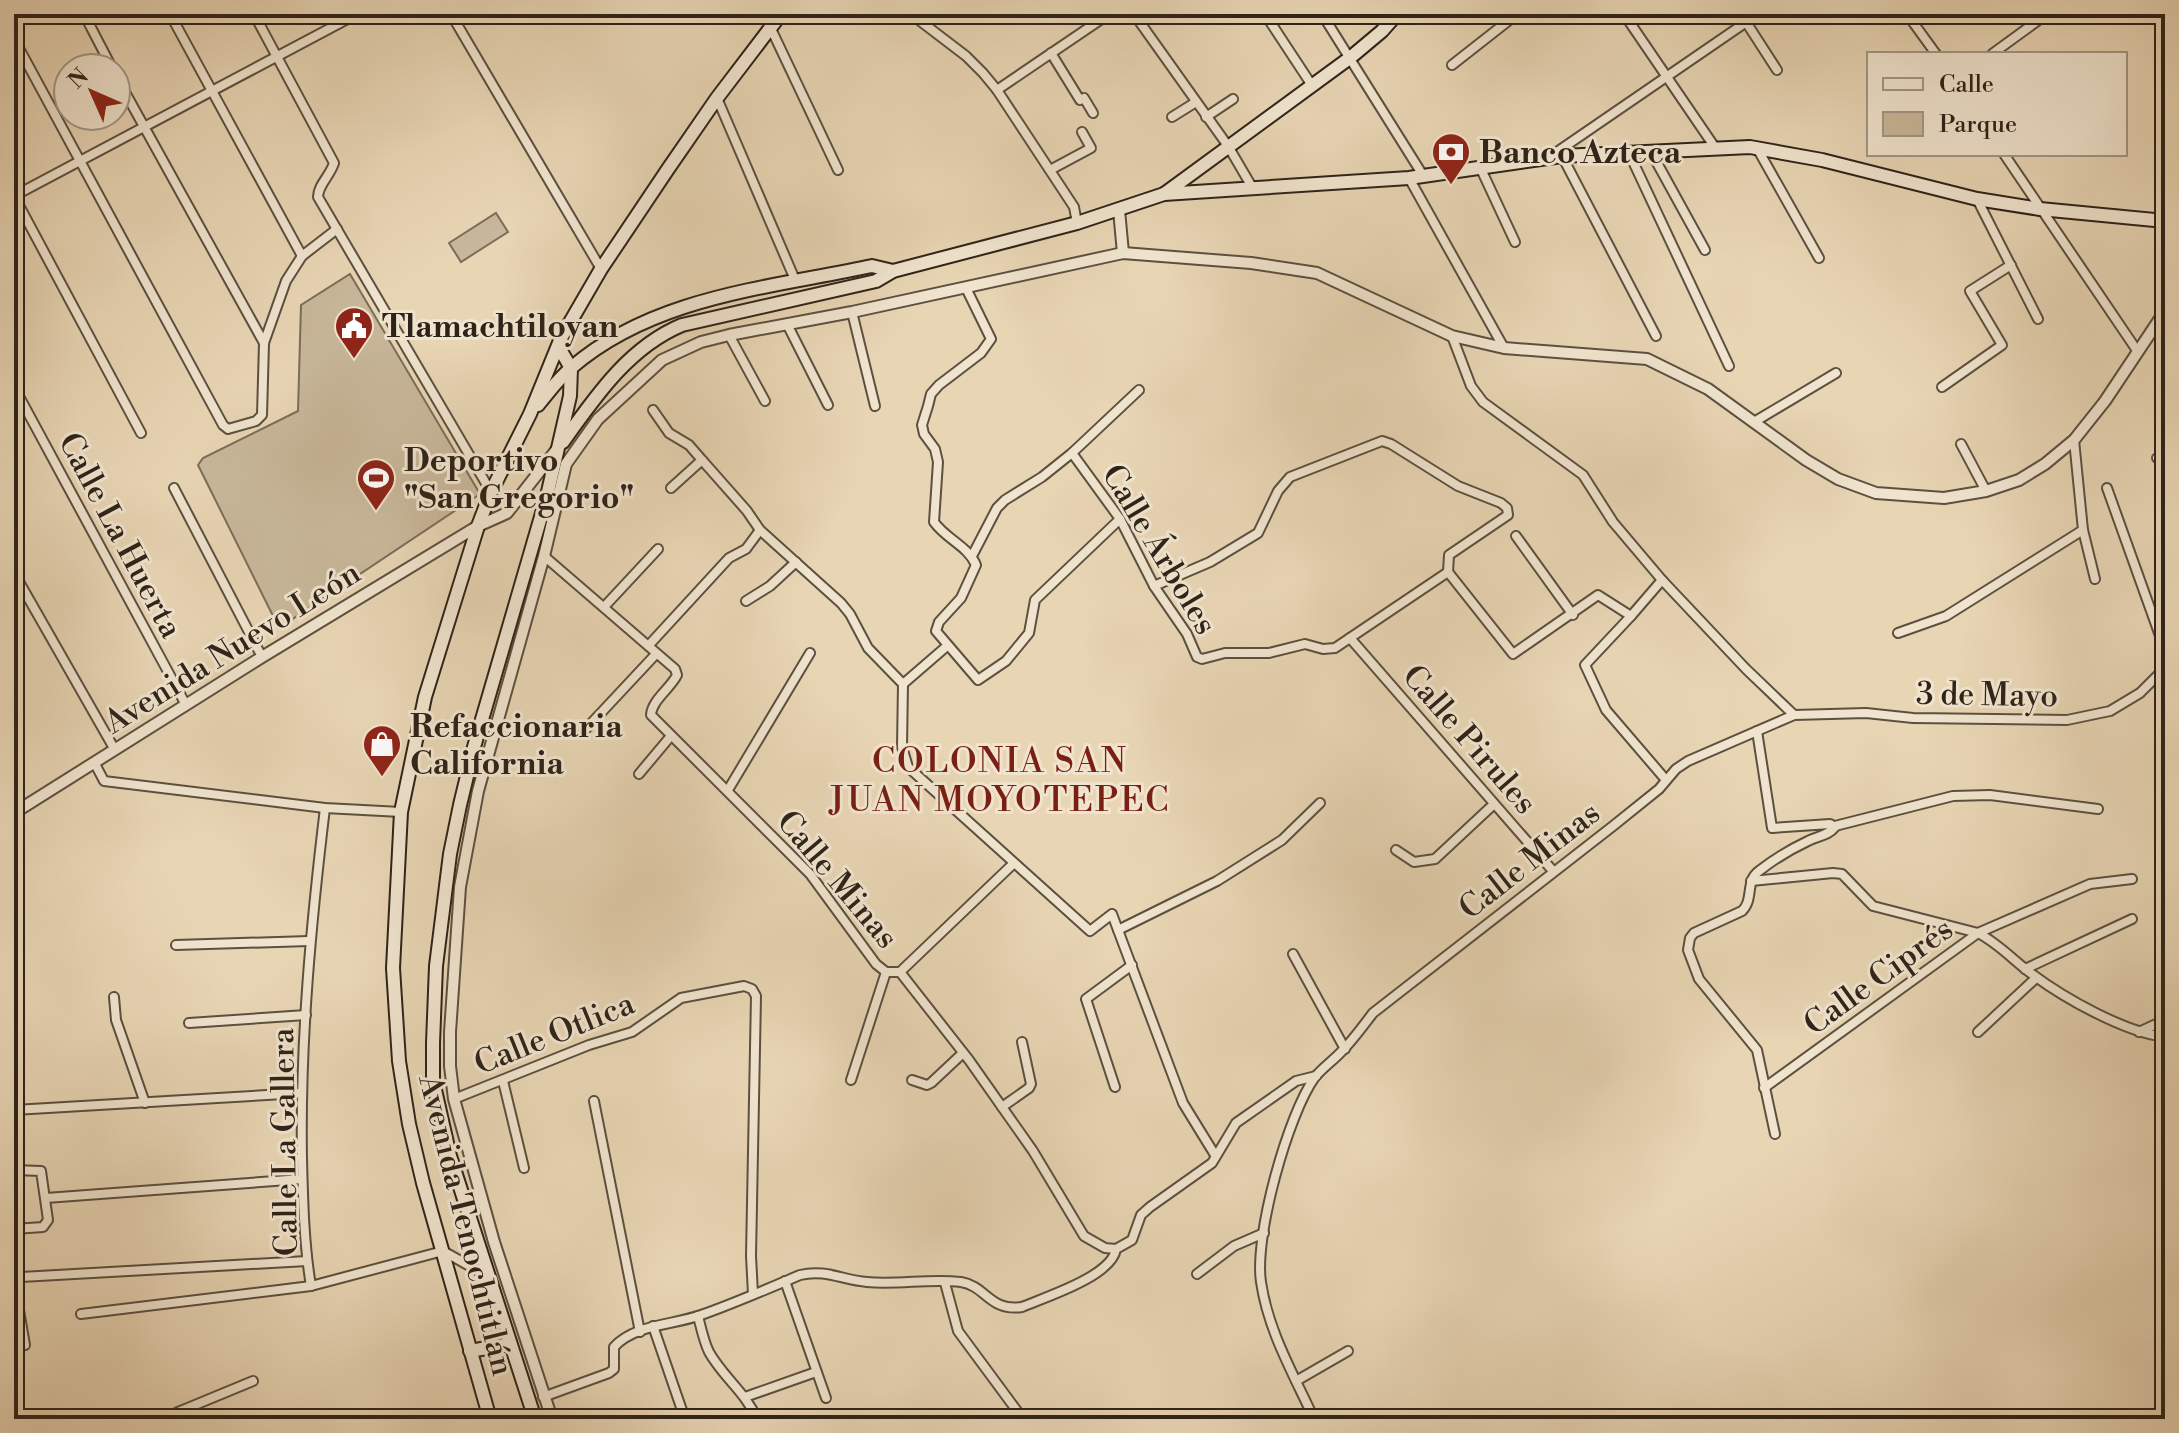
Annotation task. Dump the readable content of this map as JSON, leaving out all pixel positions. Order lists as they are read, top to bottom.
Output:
{
  "streets": {
    "main road": ["Avenida Tenochtitlán"],
    "street": [
      "Calle La Huerta",
      "Calle Árboles",
      "Avenida Nuevo León",
      "3 de Mayo",
      "Calle Pirules",
      "Calle Minas",
      "Calle Ciprés",
      "Calle Otlica",
      "Calle La Gallera"
    ]
  },
  "crossings": [
    ["Calle La Huerta", "Avenida Nuevo León"],
    ["Calle Árboles", "Calle Pirules"],
    ["Avenida Nuevo León", "Avenida Tenochtitlán"],
    ["3 de Mayo", "Calle Minas"],
    ["Calle Pirules", "Calle Minas"],
    ["Calle La Gallera", "Avenida Tenochtitlán"]
  ],
  "districts": ["COLONIA SAN JUAN MOYOTEPEC"],
  "places": {
    "bank": ["Banco Azteca"],
    "public building": ["Tlamachtiloyan"],
    "sports": ["Deportivo \"San Gregorio\""],
    "shop": ["Refaccionaria California"]
  },
  "legend": ["Calle", "Parque"],
  "north": "top left"
}
